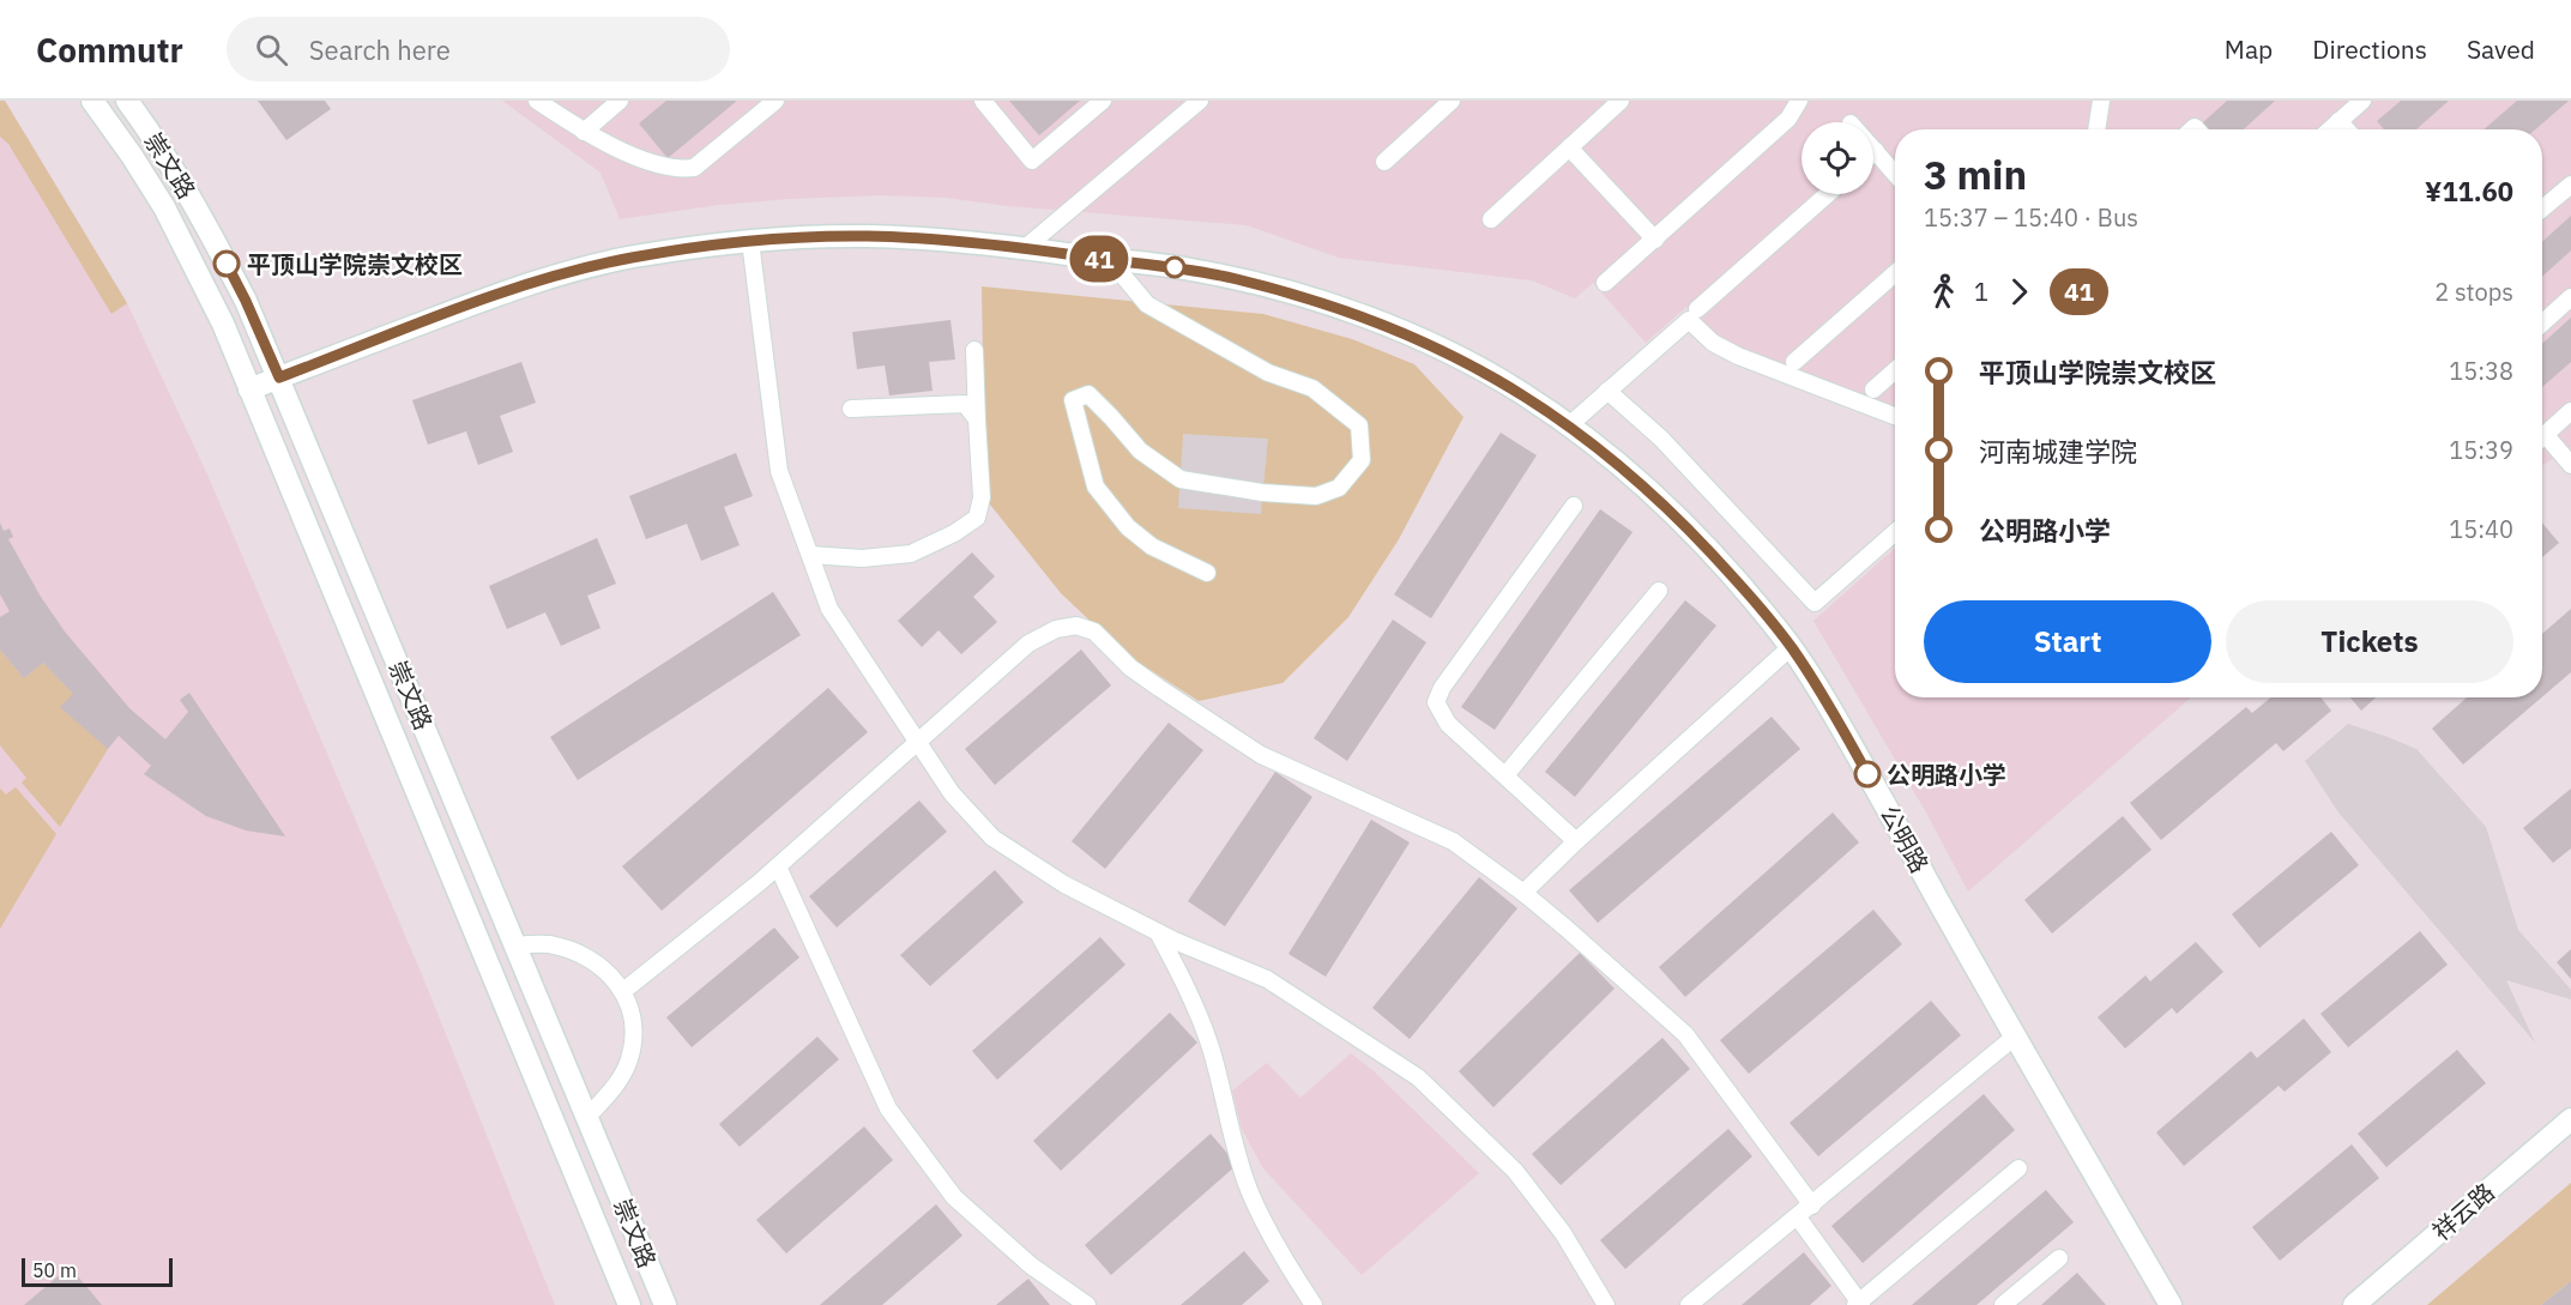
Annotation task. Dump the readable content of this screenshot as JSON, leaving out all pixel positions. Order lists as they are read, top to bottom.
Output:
{
  "streets": {
    "main road": ["崇文路", "公明路", "祥云路"]
  },
  "crossings": [
    ["崇文路", "公明路"]
  ],
  "places": ["平顶山学院崇文校区", "公明路小学"],
  "lines": ["bus line 41"],
  "scale_bar": "50 m",
  "page": {
    "header": "Commutr",
    "search": "Search here",
    "nav": ["Map", "Directions", "Saved"],
    "on_map": "41",
    "heading": ["3 min", "15:37 – 15:40 · Bus", "¥11.60"],
    "legs": ["1", "41", "2 stops"],
    "list": [
      {
        "name": "平顶山学院崇文校区",
        "value": "15:38"
      },
      {
        "name": "河南城建学院",
        "value": "15:39"
      },
      {
        "name": "公明路小学",
        "value": "15:40"
      }
    ],
    "buttons": ["Start", "Tickets"],
    "scale": "50 m"
  }
}
